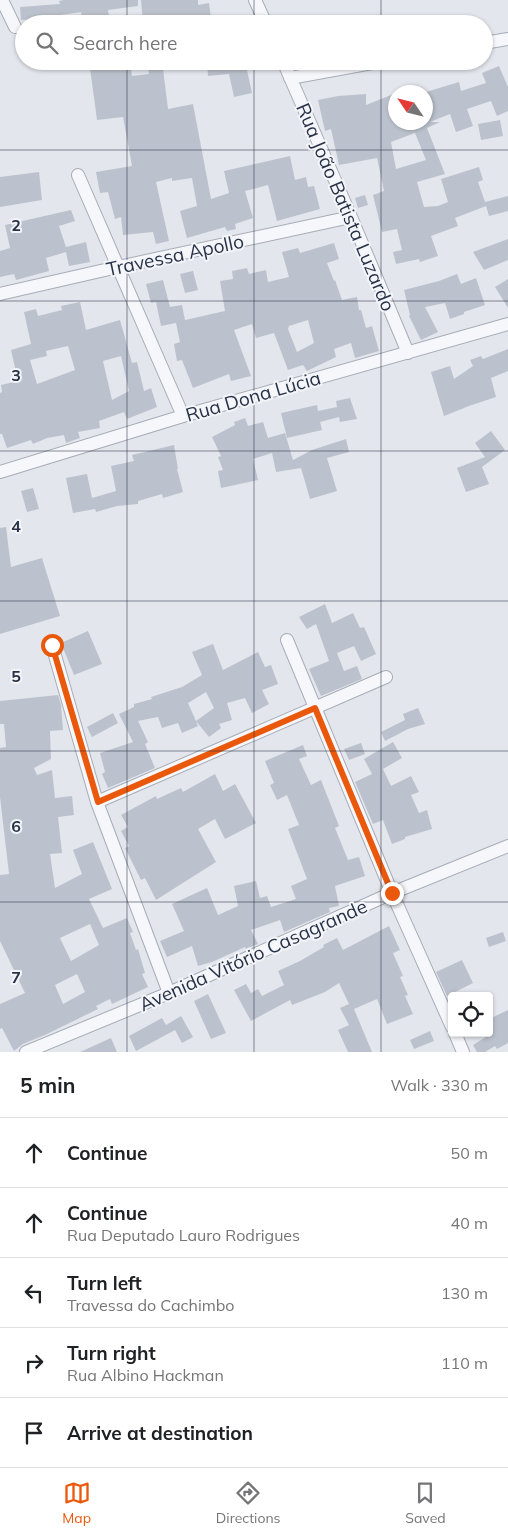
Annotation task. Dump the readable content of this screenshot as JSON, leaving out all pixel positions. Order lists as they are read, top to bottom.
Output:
{
  "streets": {
    "street": [
      "Rua João Batista Luzardo",
      "Travessa Apollo",
      "Rua Dona Lúcia",
      "Avenida Vitório Casagrande"
    ]
  },
  "crossings": [
    ["Rua João Batista Luzardo", "Travessa Apollo"],
    ["Rua João Batista Luzardo", "Rua Dona Lúcia"]
  ],
  "north": "top left",
  "page": {
    "search": "Search here",
    "heading": ["5 min", "Walk · 330 m"],
    "list": [
      ["Continue", "50 m"],
      ["Continue", "Rua Deputado Lauro Rodrigues", "40 m"],
      ["Turn left", "Travessa do Cachimbo", "130 m"],
      ["Turn right", "Rua Albino Hackman", "110 m"],
      "Arrive at destination"
    ],
    "nav": ["Map", "Directions", "Saved"]
  },
  "grid": {
    "rows": [
      "2",
      "3",
      "4",
      "5",
      "6",
      "7"
    ]
  }
}
